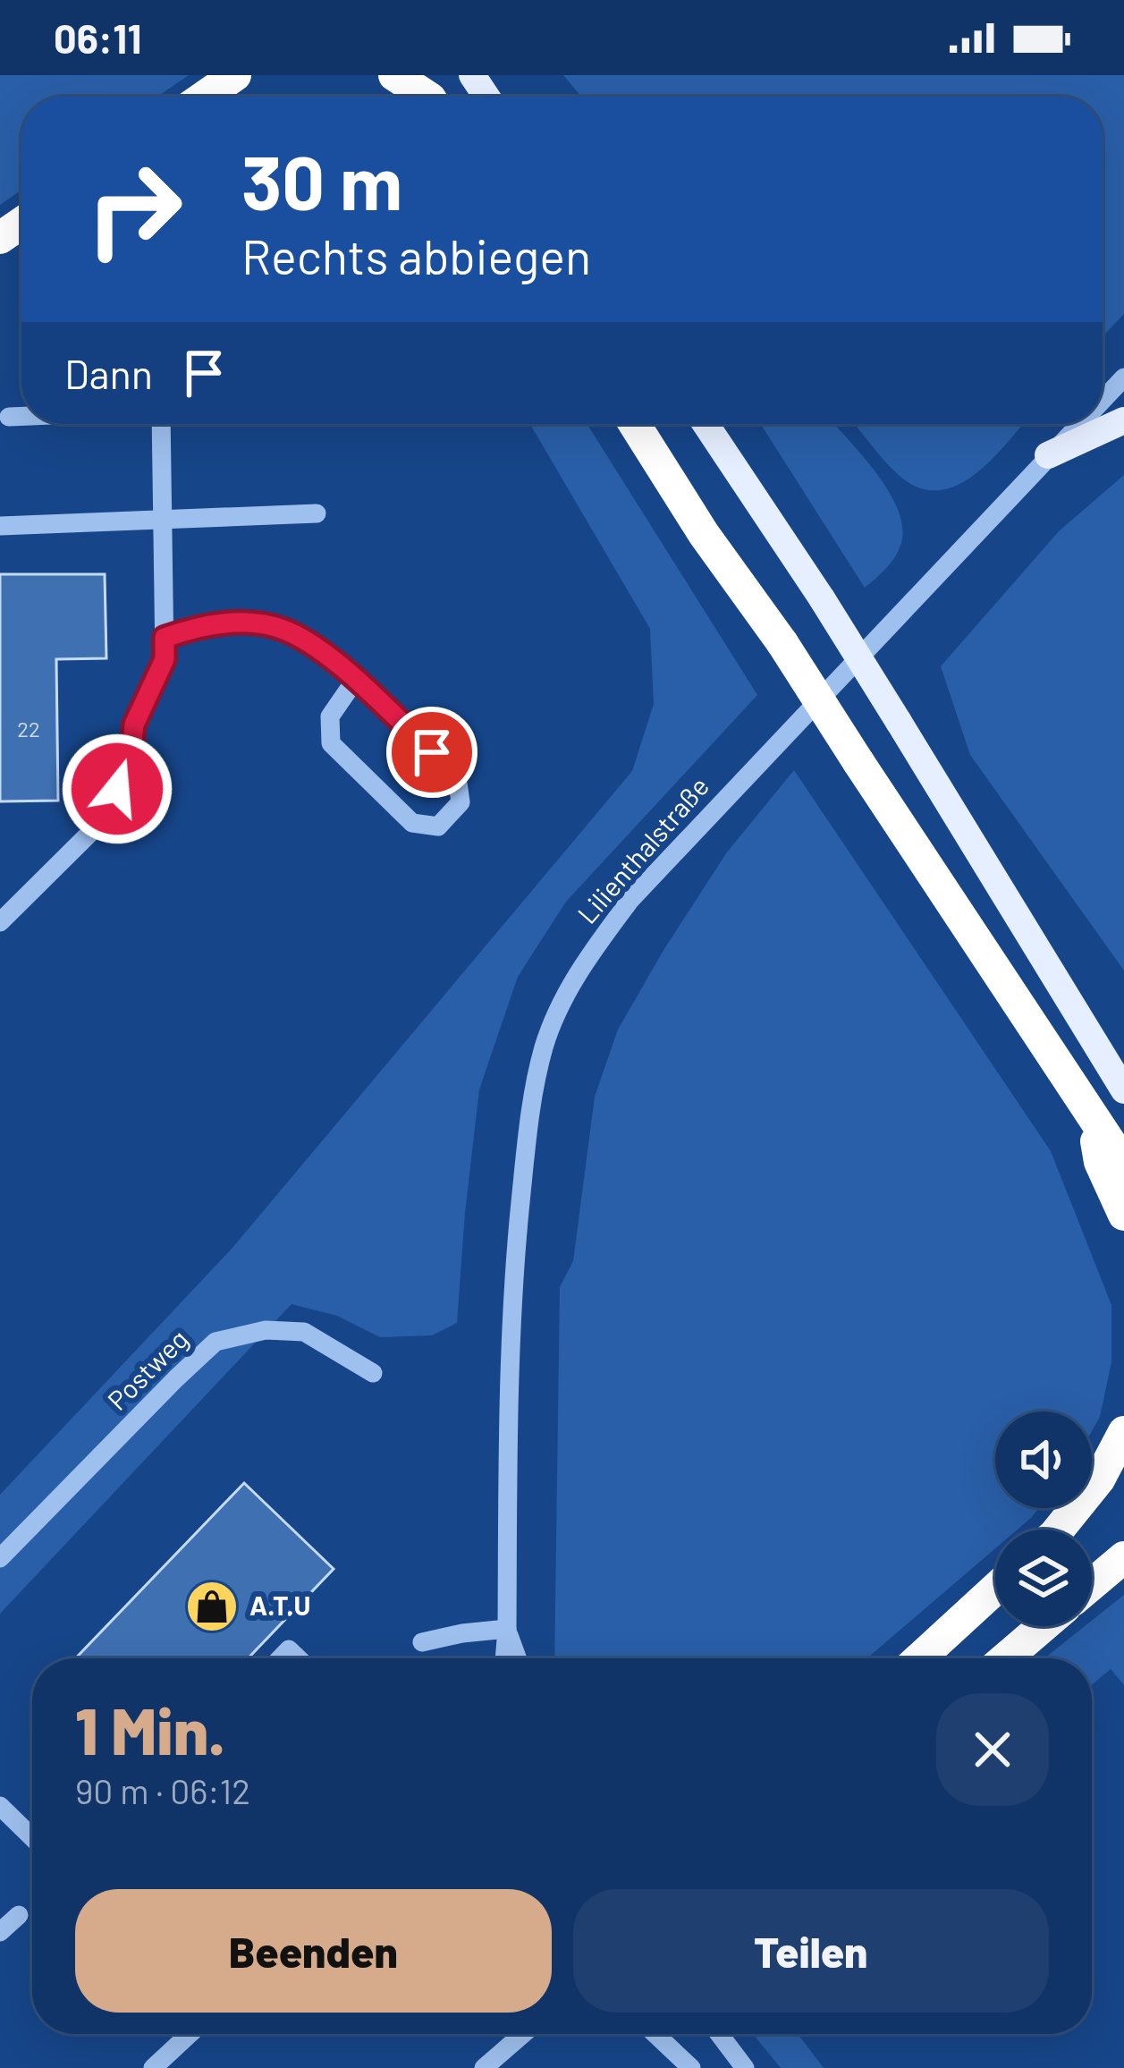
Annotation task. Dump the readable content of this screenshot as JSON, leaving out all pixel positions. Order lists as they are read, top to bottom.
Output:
{
  "streets": {
    "street": ["Lilienthalstraße", "Postweg"]
  },
  "places": {
    "shop": ["A.T.U"]
  },
  "house_numbers": ["22"],
  "page": {
    "status": "06:11",
    "turn": ["30 m", "Rechts abbiegen"],
    "then": "Dann",
    "heading": ["1 Min.", "90 m · 06:12"],
    "buttons": ["Beenden", "Teilen"]
  }
}
